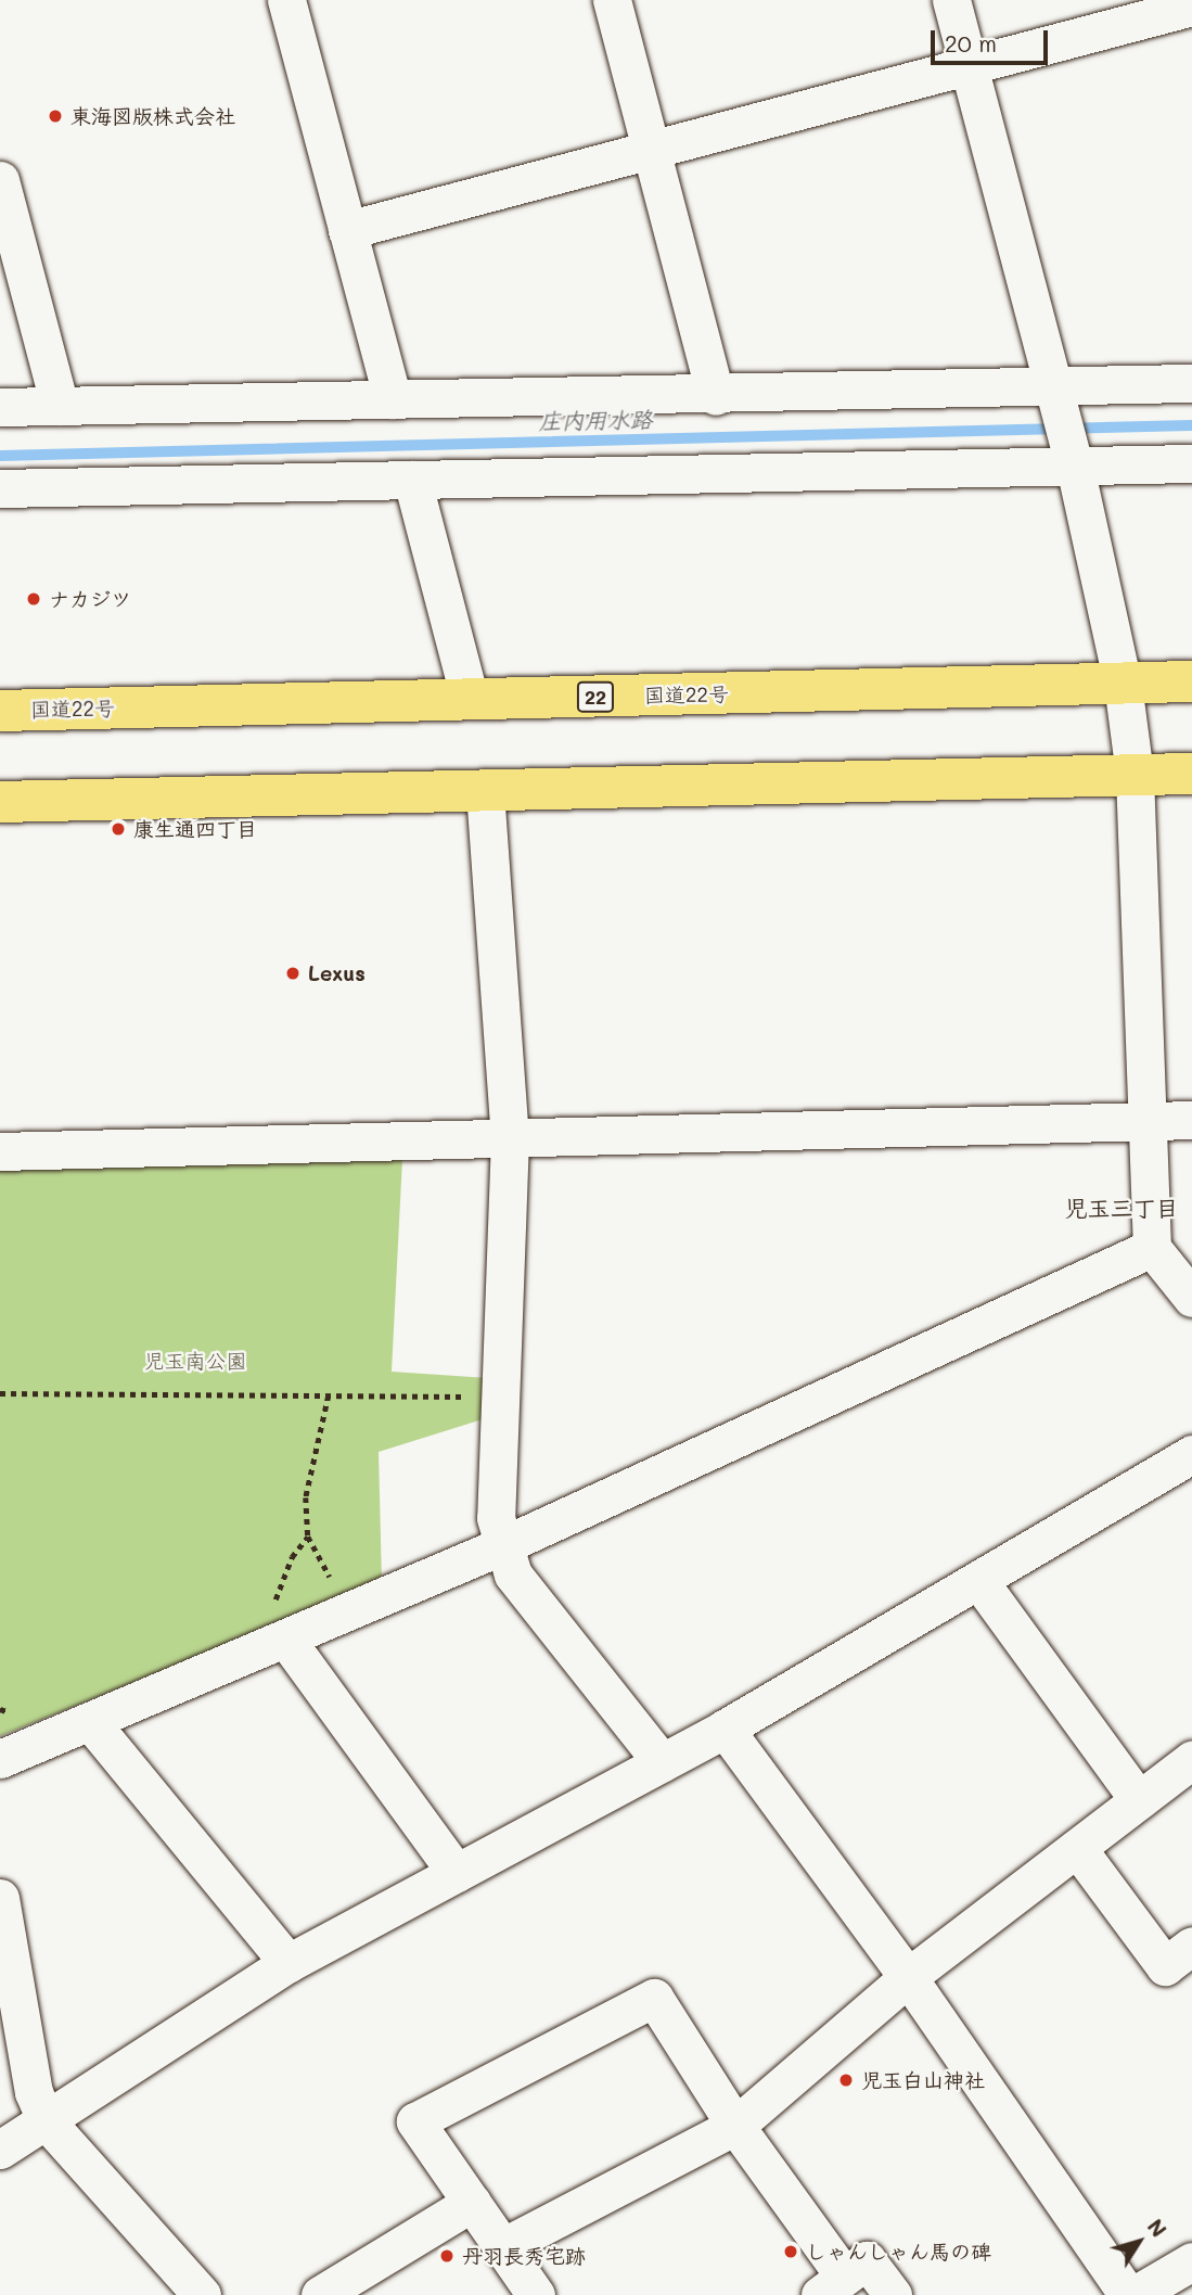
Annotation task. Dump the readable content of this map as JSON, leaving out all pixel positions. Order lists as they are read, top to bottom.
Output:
{
  "streets": {
    "highway": ["国道22号", "22"]
  },
  "districts": ["児玉三丁目"],
  "water": ["庄内用水路"],
  "parks": ["児玉南公園"],
  "places": [
    "東海図版株式会社",
    "ナカジツ",
    "康生通四丁目",
    "Lexus",
    "児玉白山神社",
    "しゃんしゃん馬の碑",
    "丹羽長秀宅跡"
  ],
  "scale_bar": "20 m",
  "north": "top right"
}
